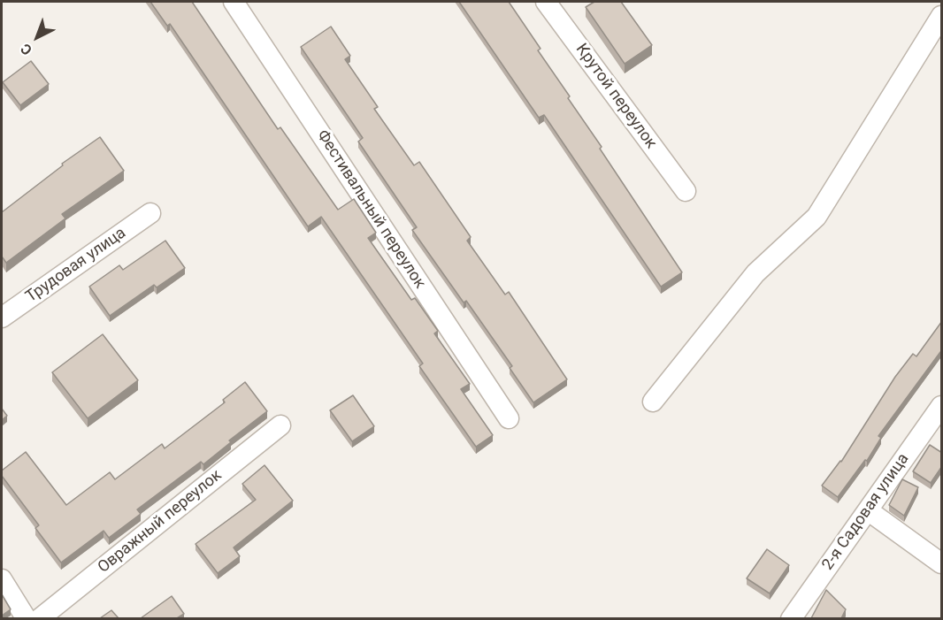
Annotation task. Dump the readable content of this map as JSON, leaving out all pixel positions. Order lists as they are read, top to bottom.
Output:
{
  "streets": {
    "street": [
      "Крутой переулок",
      "Фестивальный переулок",
      "Трудовая улица",
      "2-я Садовая улица",
      "Овражный переулок"
    ]
  },
  "north": "bottom left"
}
